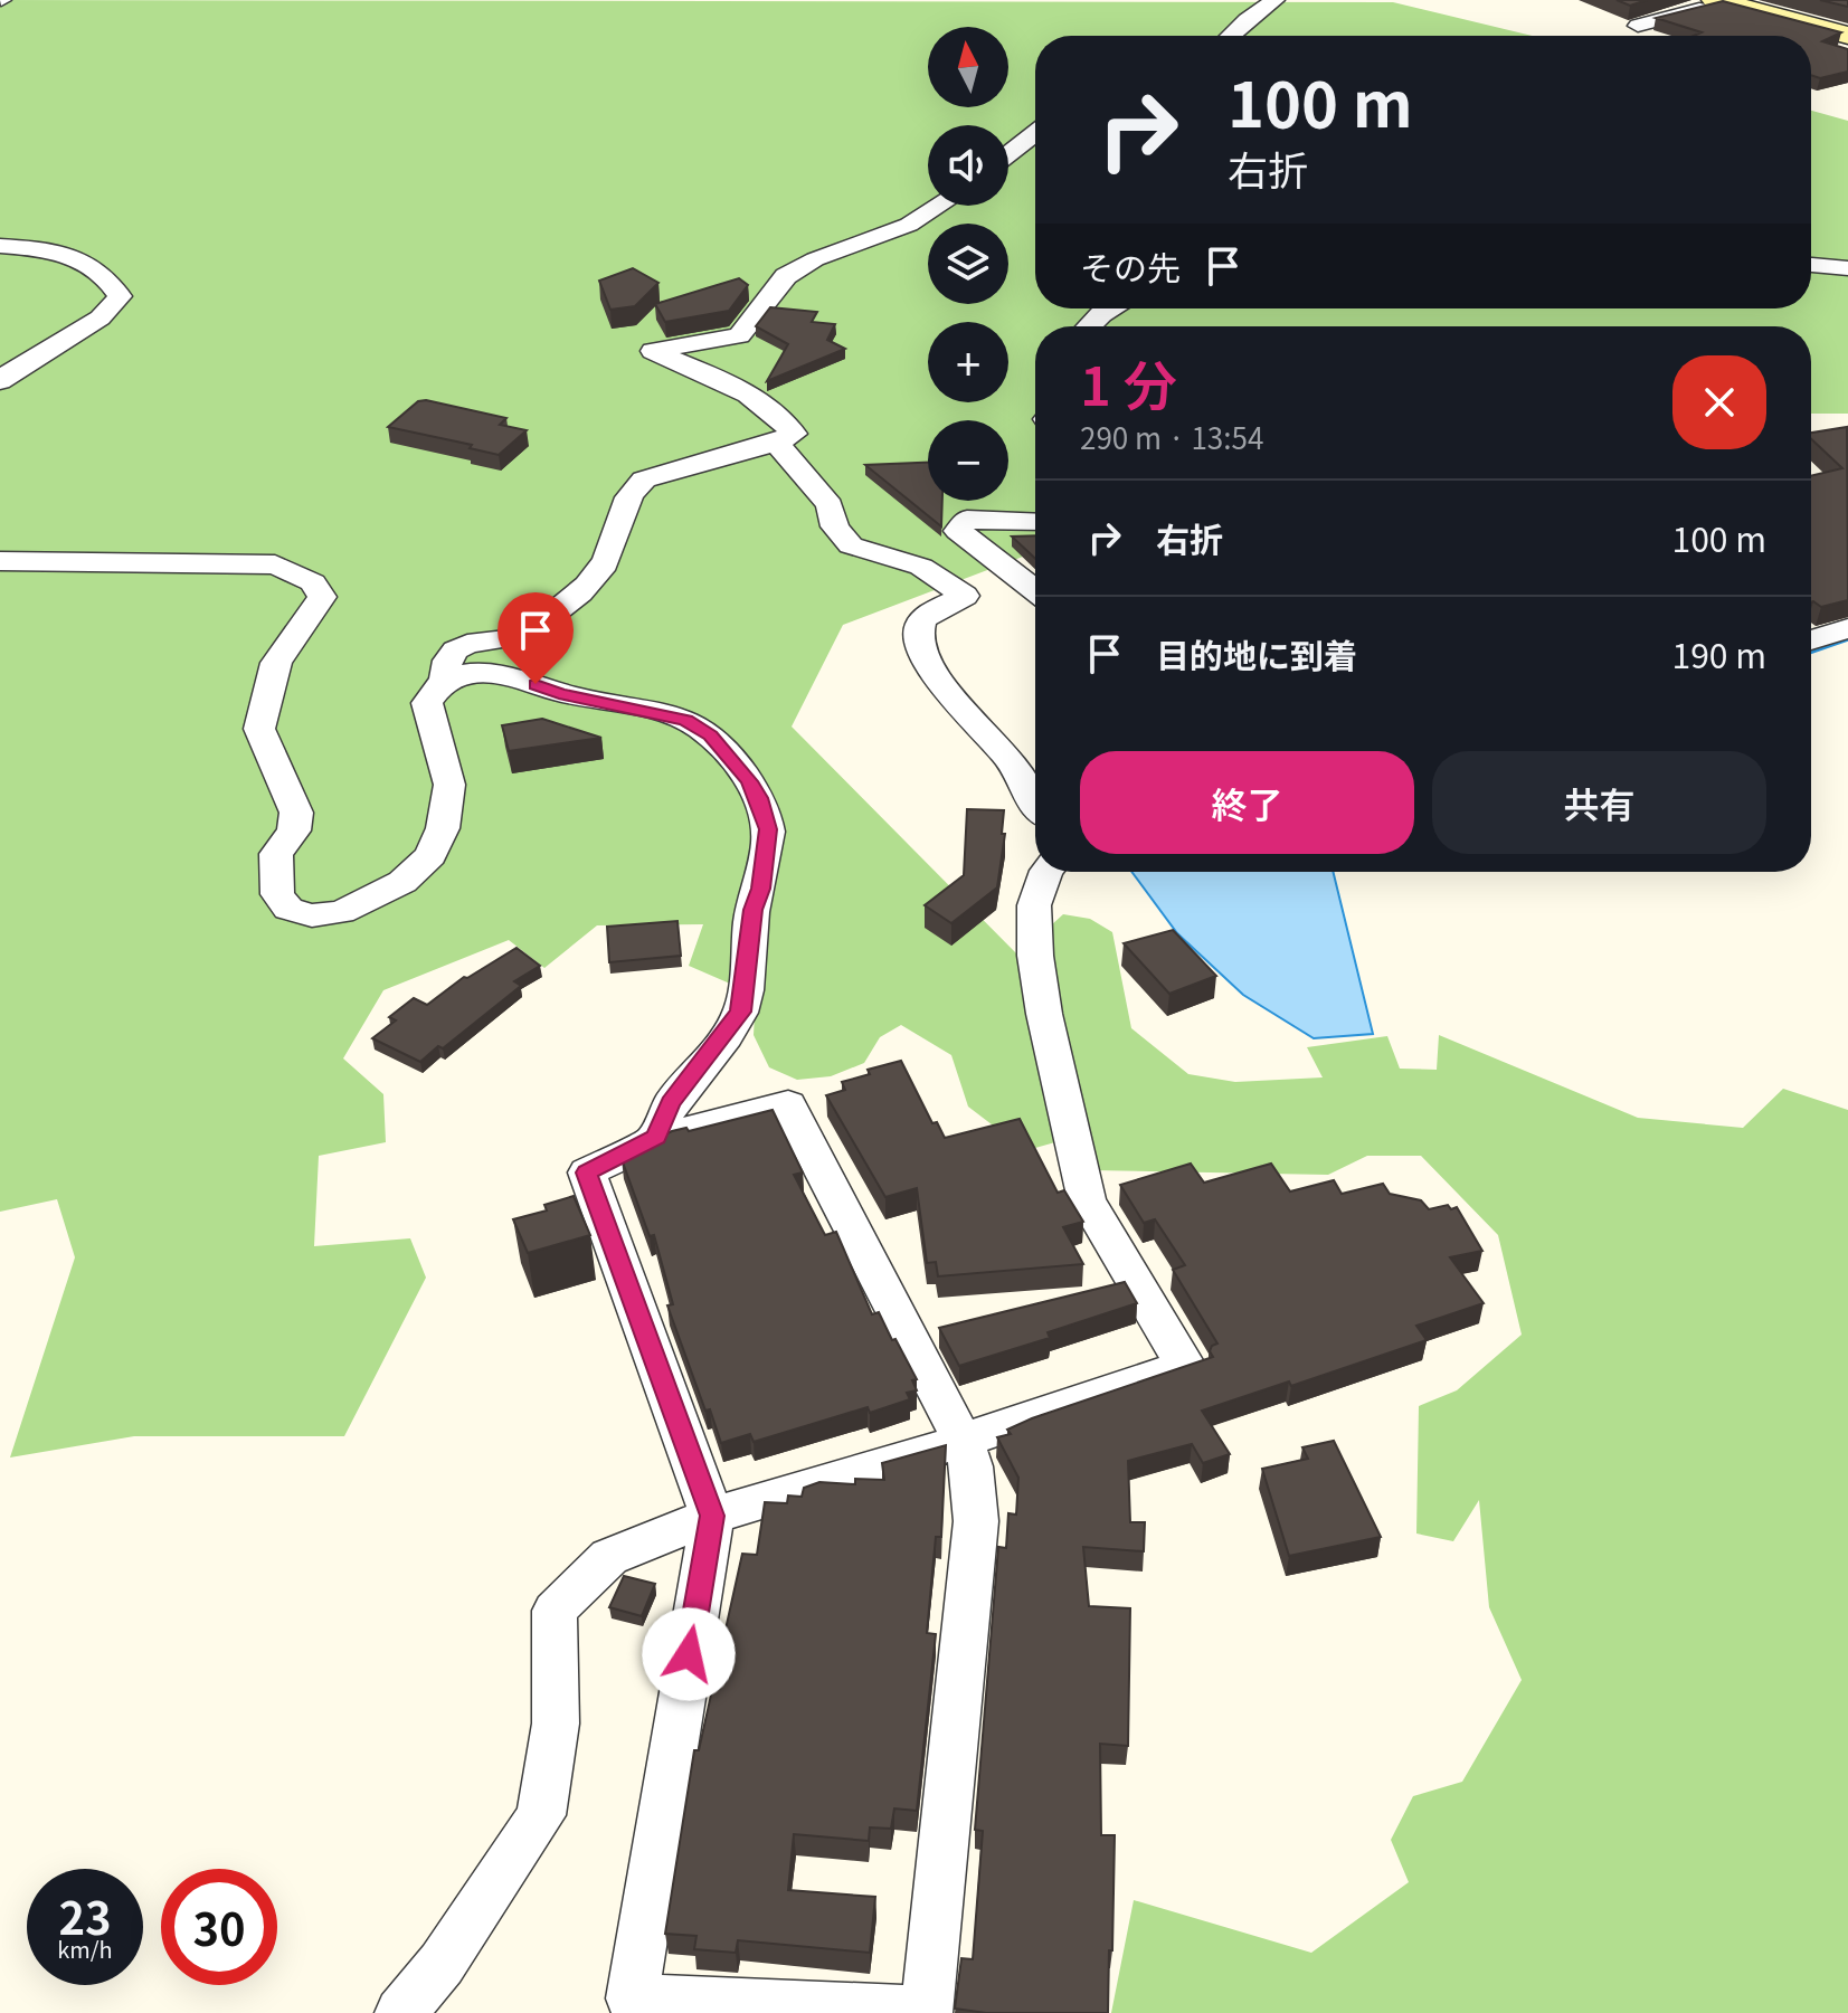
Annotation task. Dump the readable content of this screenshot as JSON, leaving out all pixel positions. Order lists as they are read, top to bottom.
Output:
{
  "north": "top",
  "page": {
    "map_buttons": ["+", "−"],
    "turn": ["100 m", "右折"],
    "then": "その先",
    "heading": ["1 分", "290 m · 13:54"],
    "list": [
      {
        "name": "右折",
        "value": "100 m"
      },
      {
        "name": "目的地に到着",
        "value": "190 m"
      }
    ],
    "buttons": ["終了", "共有"],
    "speed": "23 km/h",
    "limit": "30"
  }
}
